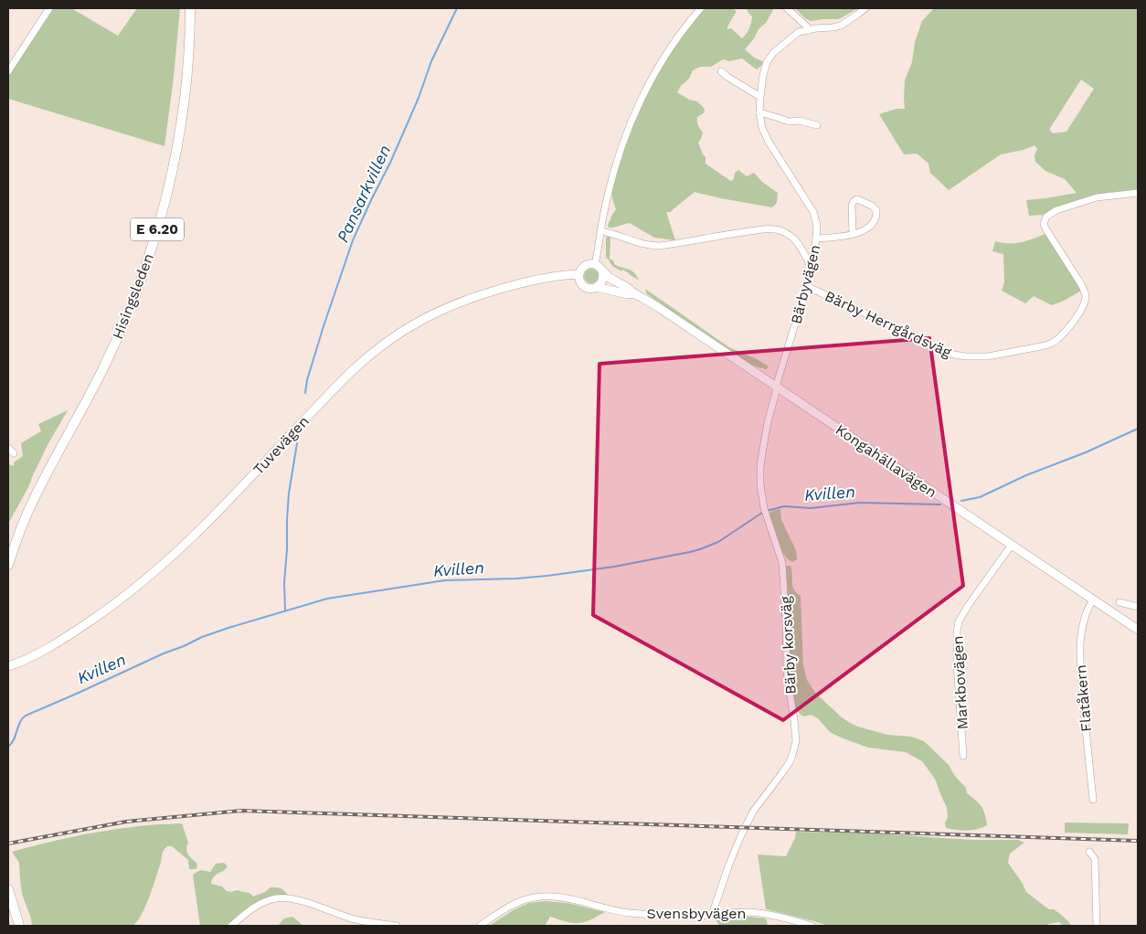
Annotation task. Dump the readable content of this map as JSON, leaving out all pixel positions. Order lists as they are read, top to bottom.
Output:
{
  "streets": {
    "highway": ["E 6.20", "Hisingsleden"],
    "main road": ["Tuvevägen", "Kongahällavägen"],
    "street": [
      "Bärbyvägen",
      "Bärby Herrgårdsväg",
      "Bärby korsväg",
      "Markbovägen",
      "Flatåkern",
      "Svensbyvägen"
    ]
  },
  "crossings": [
    ["Bärbyvägen", "Bärby Herrgårdsväg"],
    ["Bärbyvägen", "Kongahällavägen"],
    ["Bärbyvägen", "Bärby korsväg"],
    ["Tuvevägen", "Kongahällavägen"],
    ["Kongahällavägen", "Bärby korsväg"],
    ["Kongahällavägen", "Markbovägen"],
    ["Kongahällavägen", "Flatåkern"],
    ["Bärby korsväg", "Svensbyvägen"]
  ],
  "water": ["Pansarkvillen", "Kvillen"]
}
